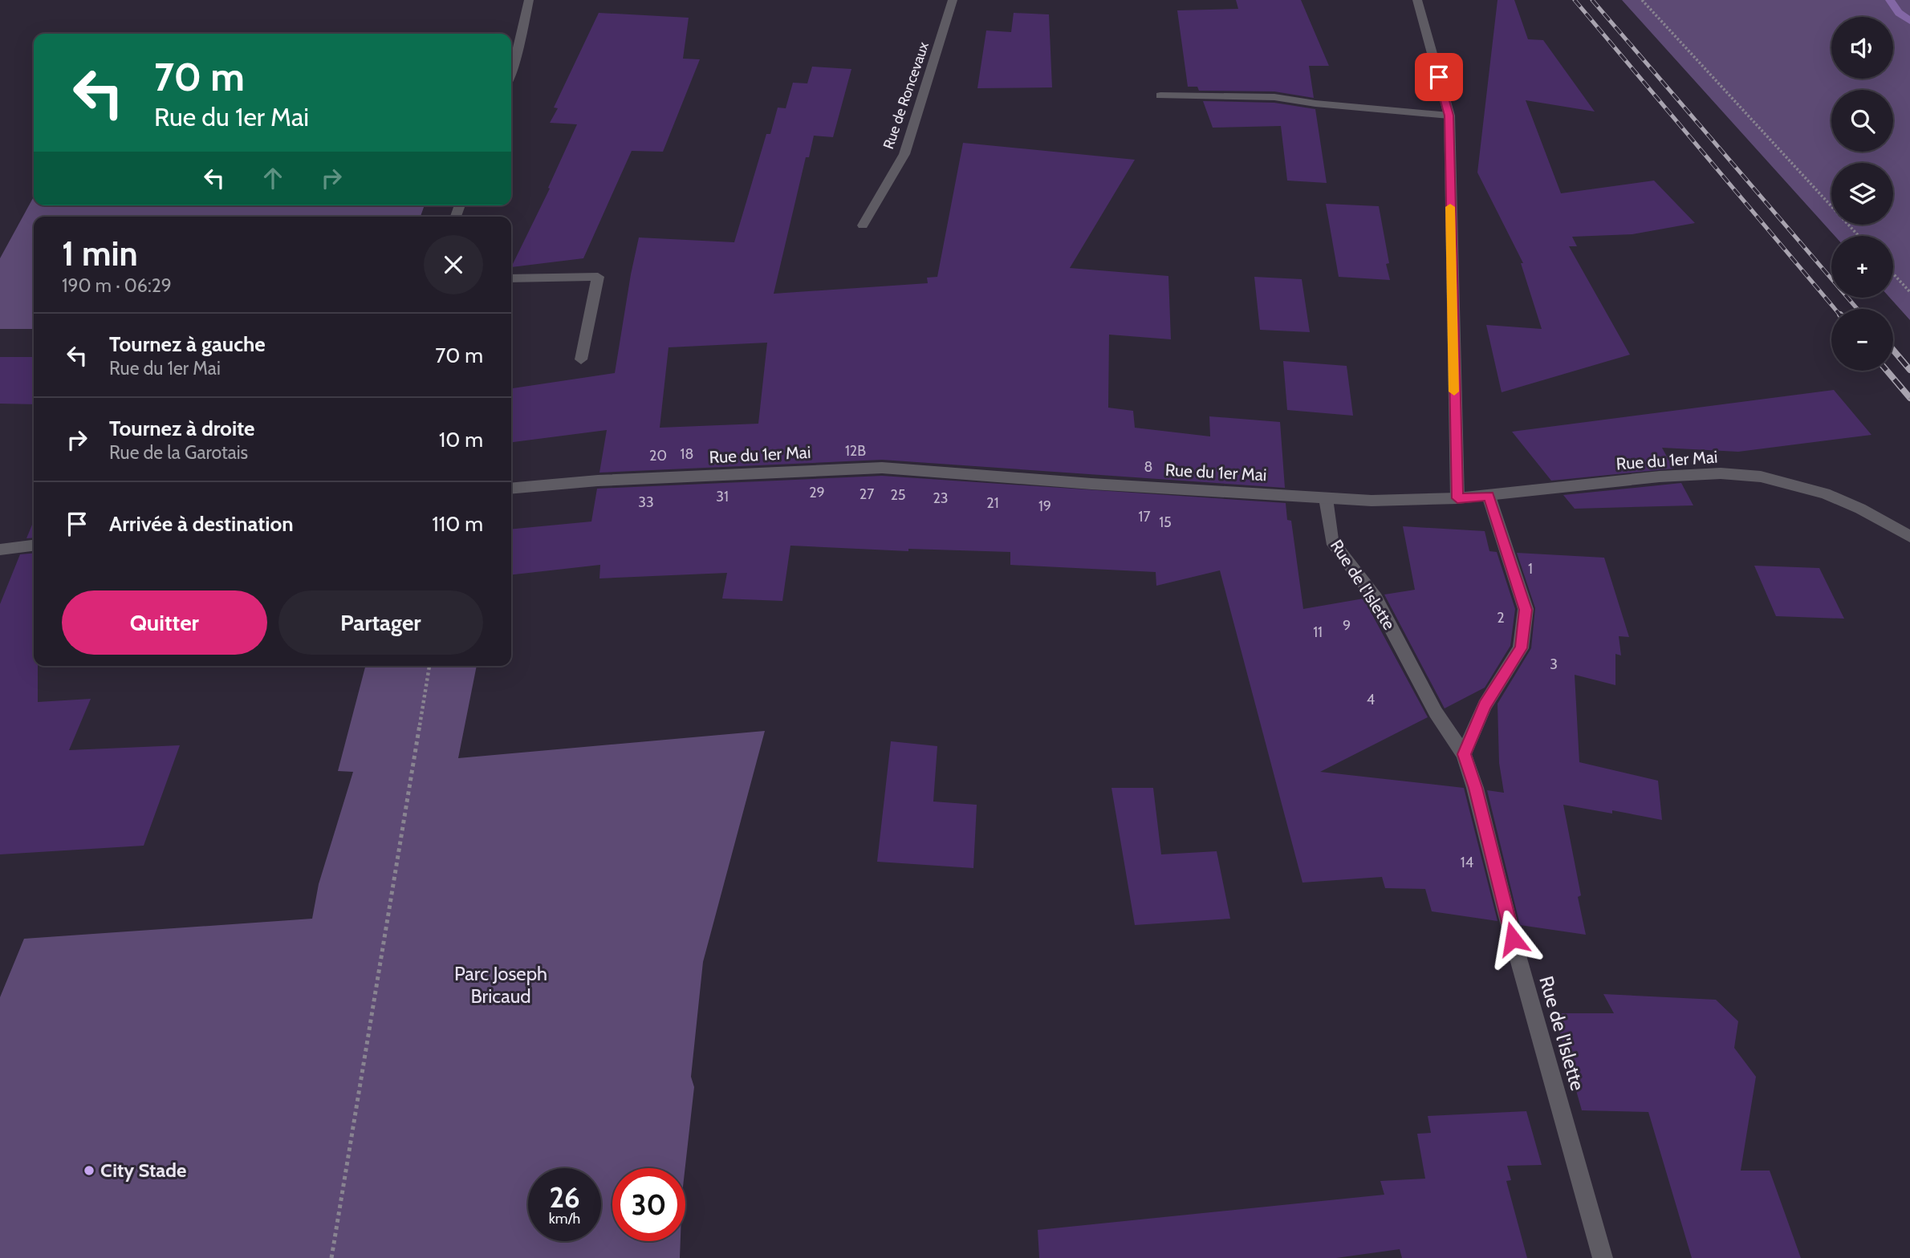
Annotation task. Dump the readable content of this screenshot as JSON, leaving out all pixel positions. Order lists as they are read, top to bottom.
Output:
{
  "streets": {
    "street": ["Rue de Roncevaux", "Rue du 1er Mai", "Rue de l'Islette"]
  },
  "crossings": [
    ["Rue du 1er Mai", "Rue de l'Islette"]
  ],
  "parks": ["Parc Joseph Bricaud"],
  "places": ["City Stade"],
  "house_numbers": [
    "12B",
    "18",
    "20",
    "8",
    "29",
    "27",
    "25",
    "31",
    "23",
    "33",
    "21",
    "19",
    "17",
    "15",
    "1",
    "2",
    "9",
    "11",
    "3",
    "4",
    "14"
  ],
  "page": {
    "map_buttons": ["+", "−"],
    "turn": ["70 m", "Rue du 1er Mai"],
    "heading": ["1 min", "190 m · 06:29"],
    "list": [
      {
        "name": "Tournez à gauche",
        "note": "Rue du 1er Mai",
        "value": "70 m"
      },
      {
        "name": "Tournez à droite",
        "note": "Rue de la Garotais",
        "value": "10 m"
      },
      {
        "name": "Arrivée à destination",
        "value": "110 m"
      }
    ],
    "buttons": ["Quitter", "Partager"],
    "speed": "26 km/h",
    "limit": "30"
  }
}
